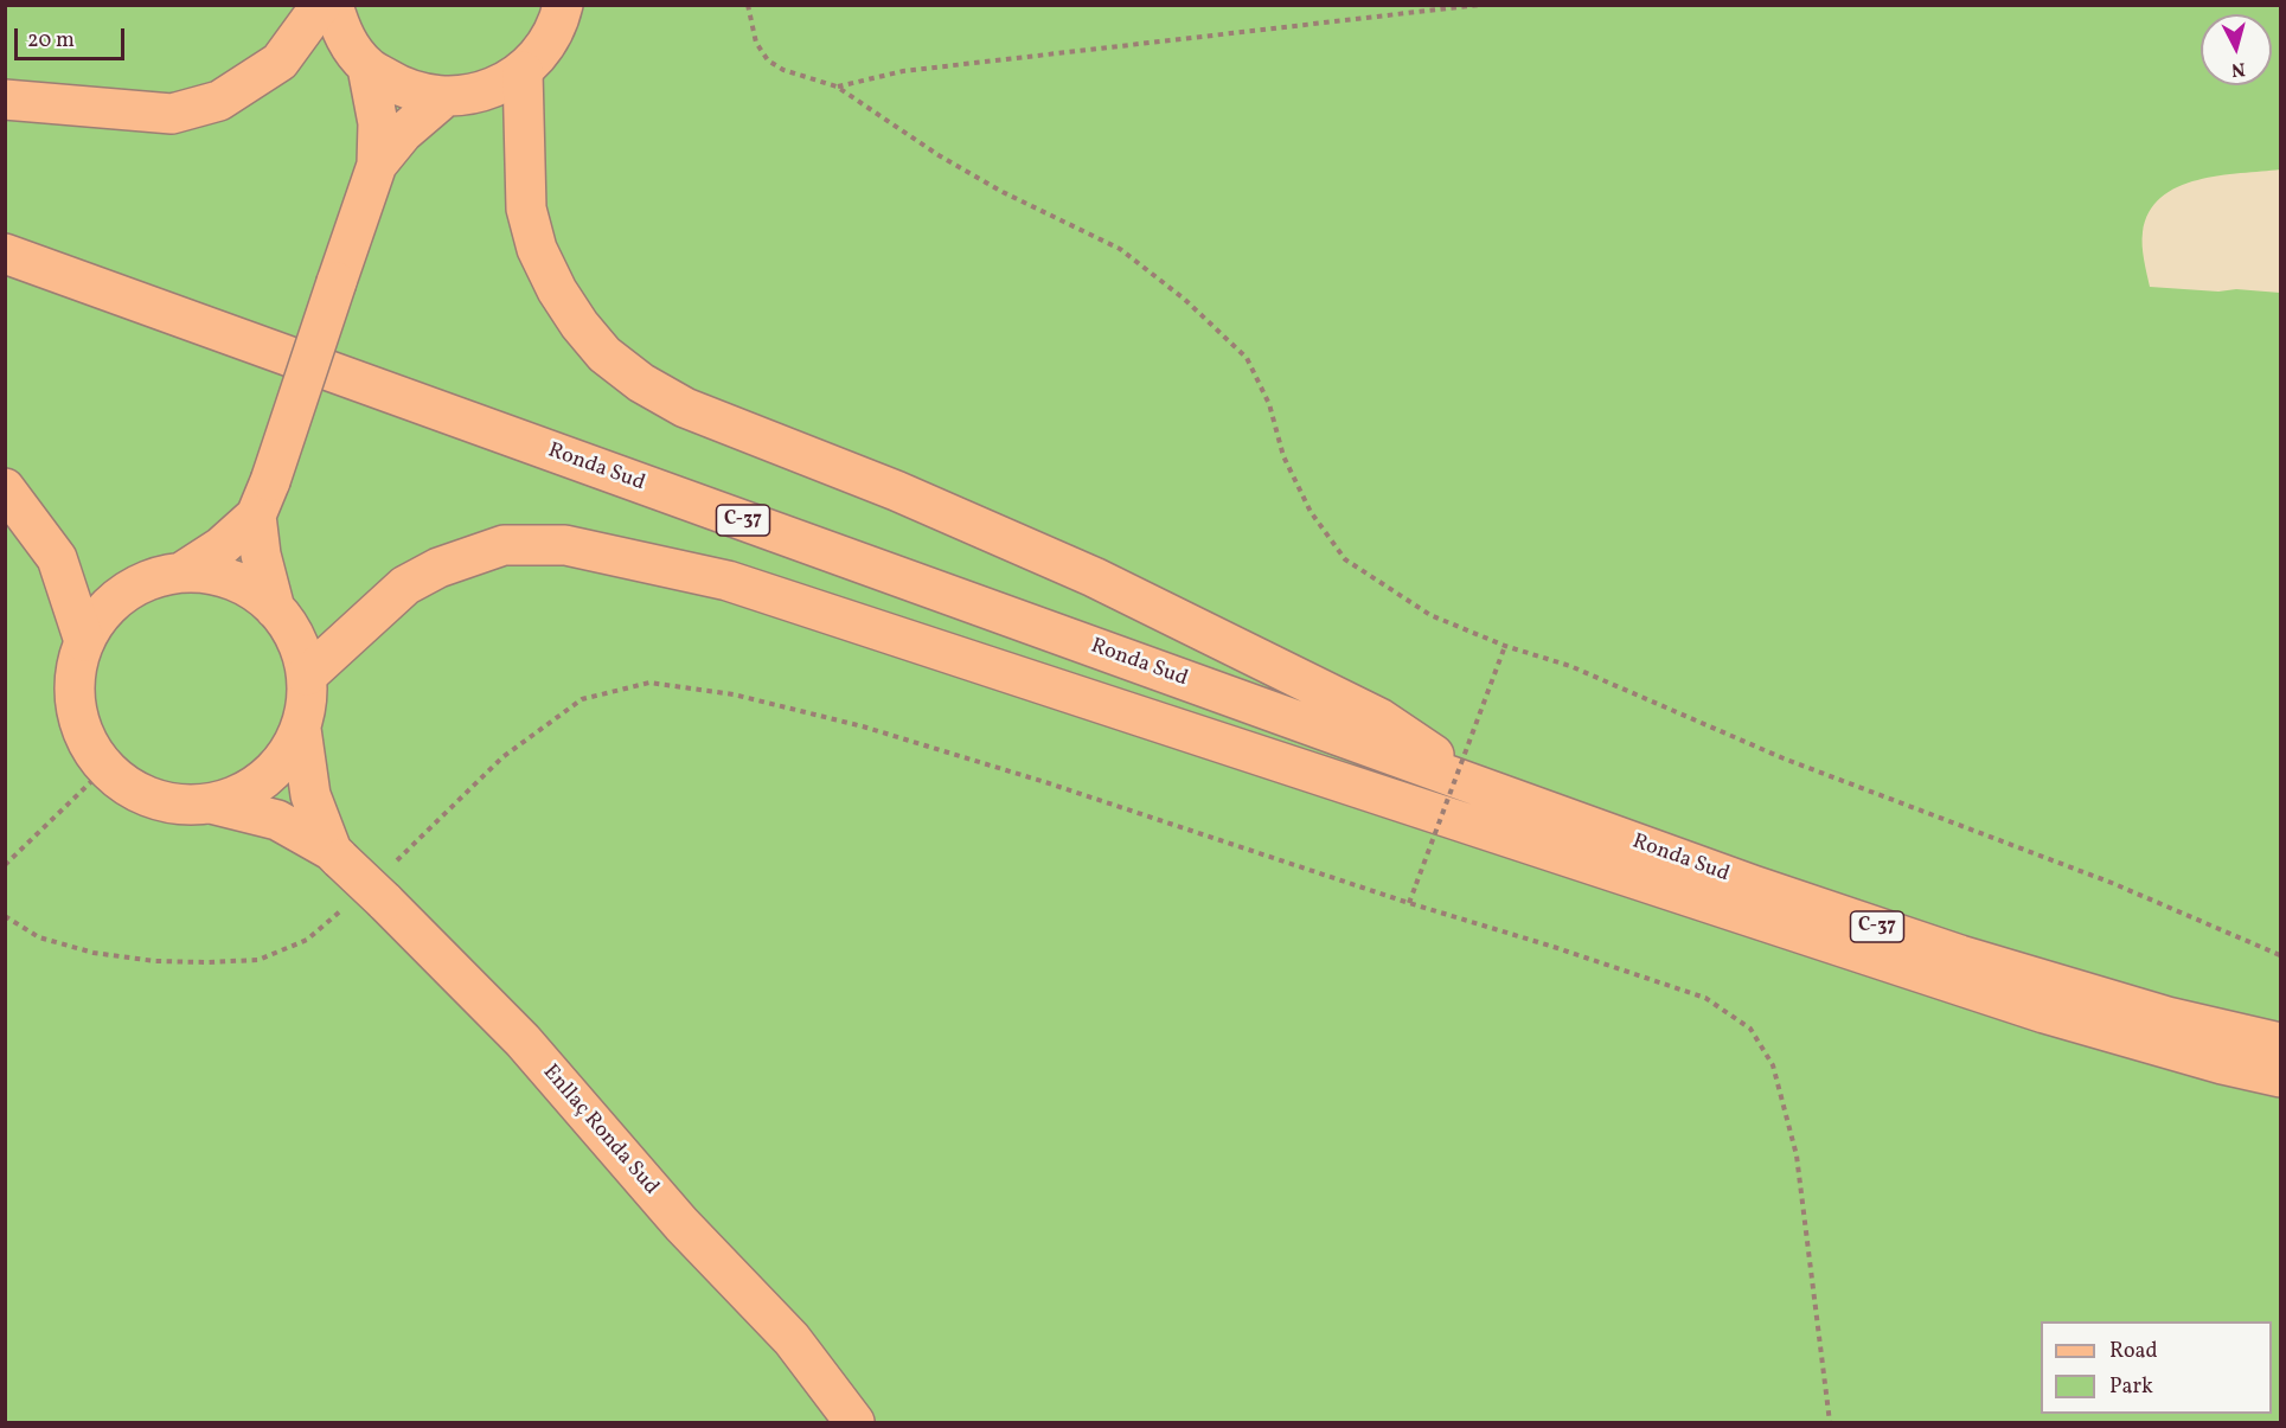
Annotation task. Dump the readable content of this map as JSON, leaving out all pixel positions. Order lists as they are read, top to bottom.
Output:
{
  "streets": {
    "main road": ["Ronda Sud", "C-37", "Enllaç Ronda Sud"]
  },
  "legend": ["Road", "Park"],
  "scale_bar": "20 m",
  "north": "bottom"
}
